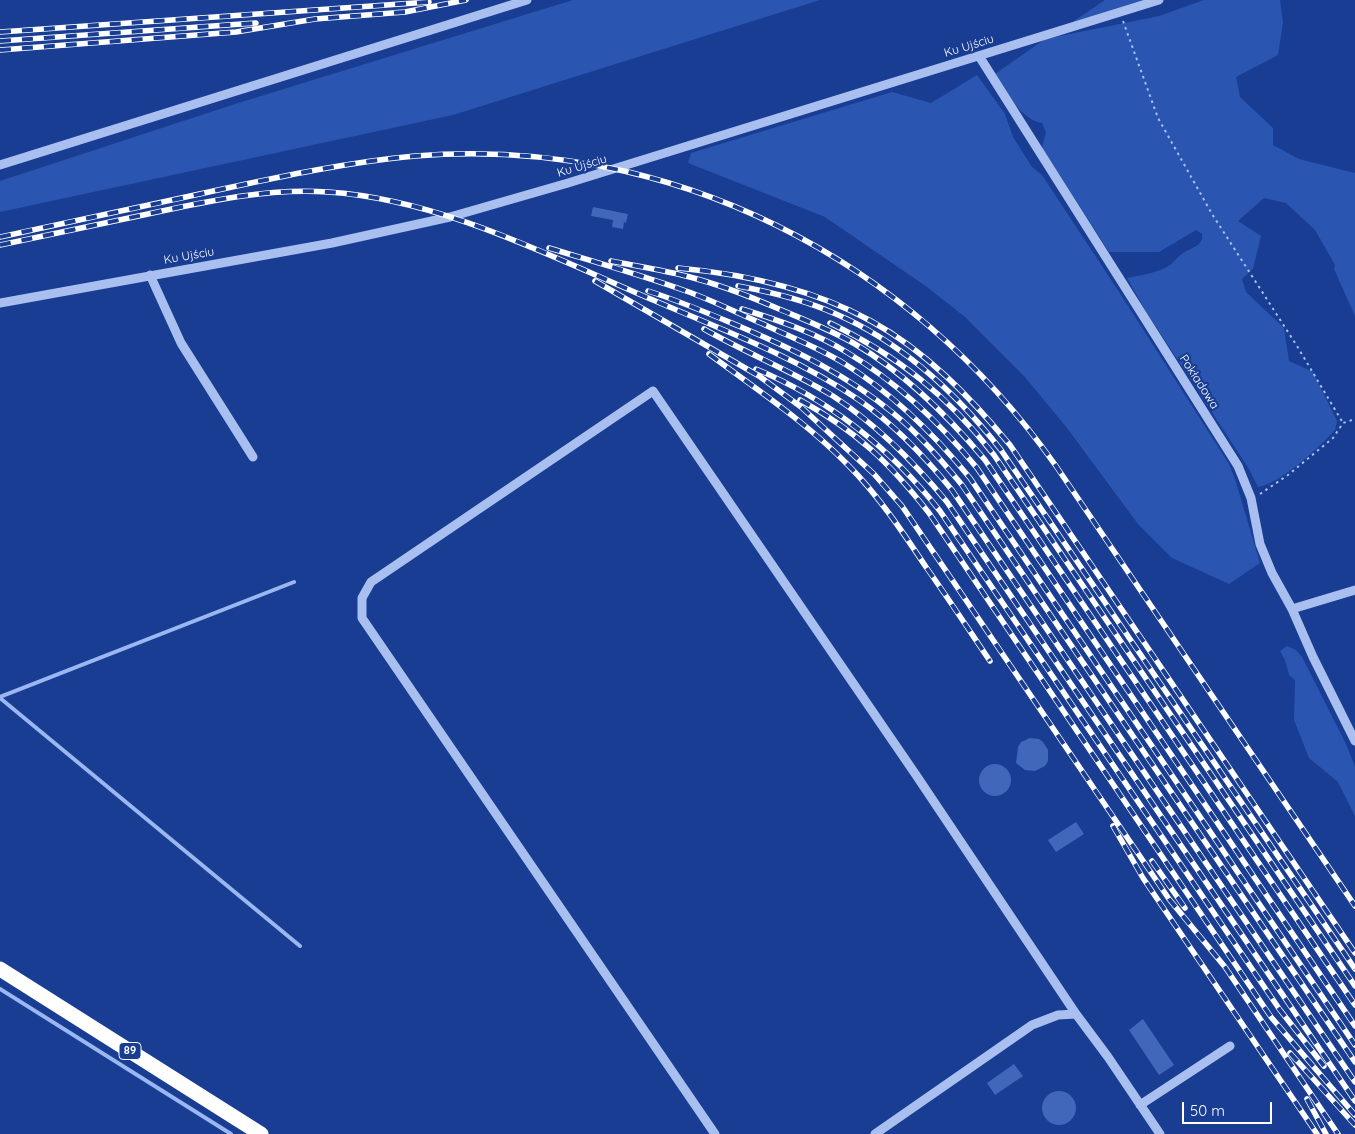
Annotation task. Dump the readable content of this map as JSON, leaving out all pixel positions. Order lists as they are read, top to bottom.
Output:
{
  "streets": {
    "highway": ["89"],
    "street": ["Ku Ujściu", "Pokładowa"]
  },
  "crossings": [
    ["Ku Ujściu", "Pokładowa"]
  ],
  "scale_bar": "50 m"
}
